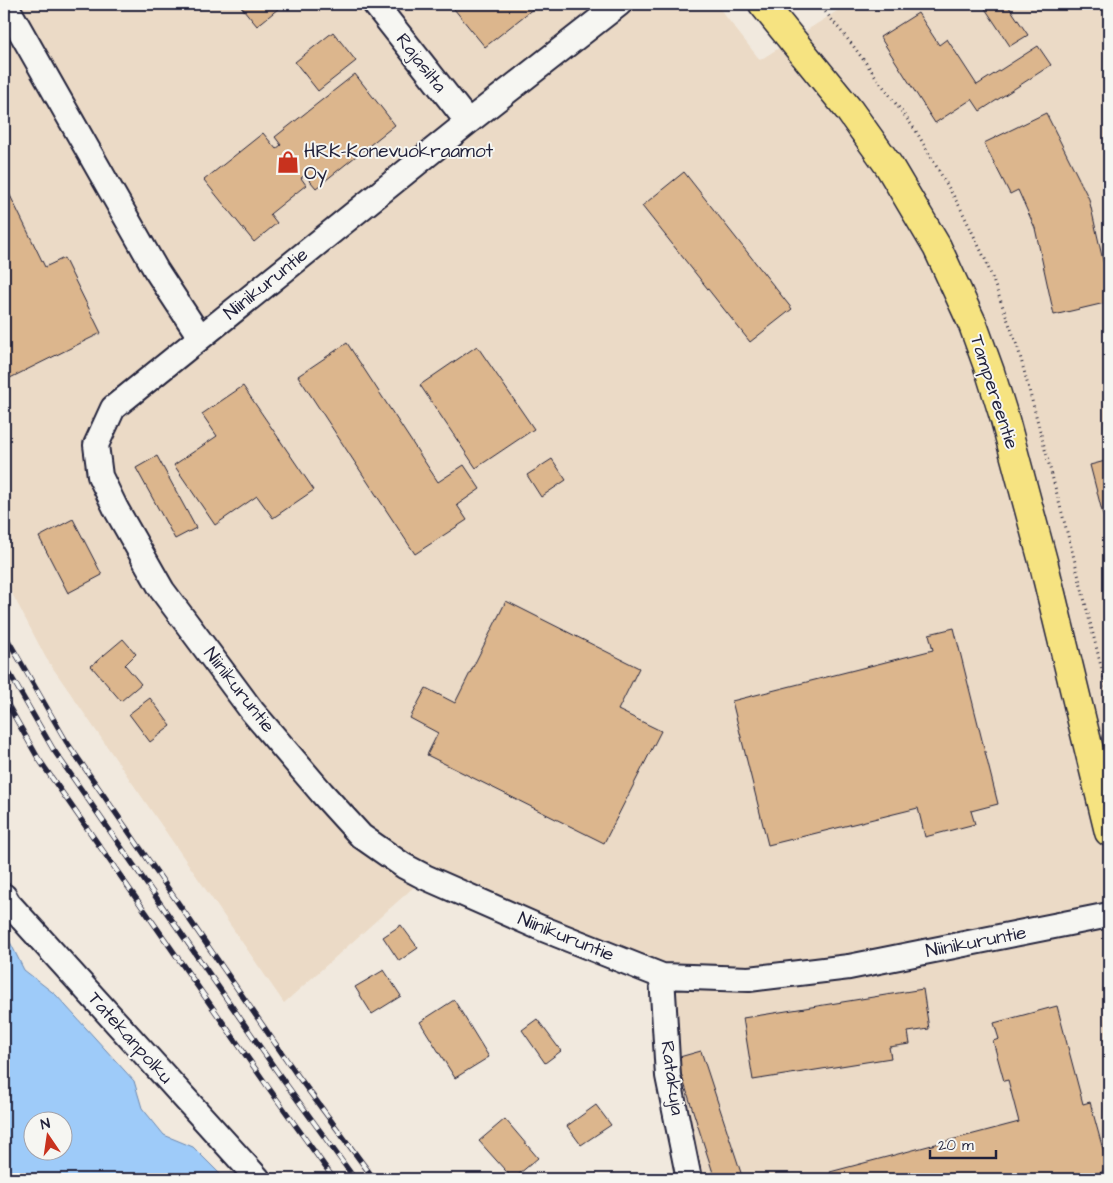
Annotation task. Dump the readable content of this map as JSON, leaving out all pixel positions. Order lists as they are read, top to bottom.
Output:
{
  "streets": {
    "main road": ["Tampereentie"],
    "street": [
      "Rajasilta",
      "Niinikuruntie",
      "Tatekanpolku",
      "Ratakuja"
    ]
  },
  "crossings": [
    ["Rajasilta", "Niinikuruntie"],
    ["Niinikuruntie", "Ratakuja"]
  ],
  "places": {
    "shop": ["HRK-Konevuokraamot Oy"]
  },
  "scale_bar": "20 m",
  "north": "top"
}
